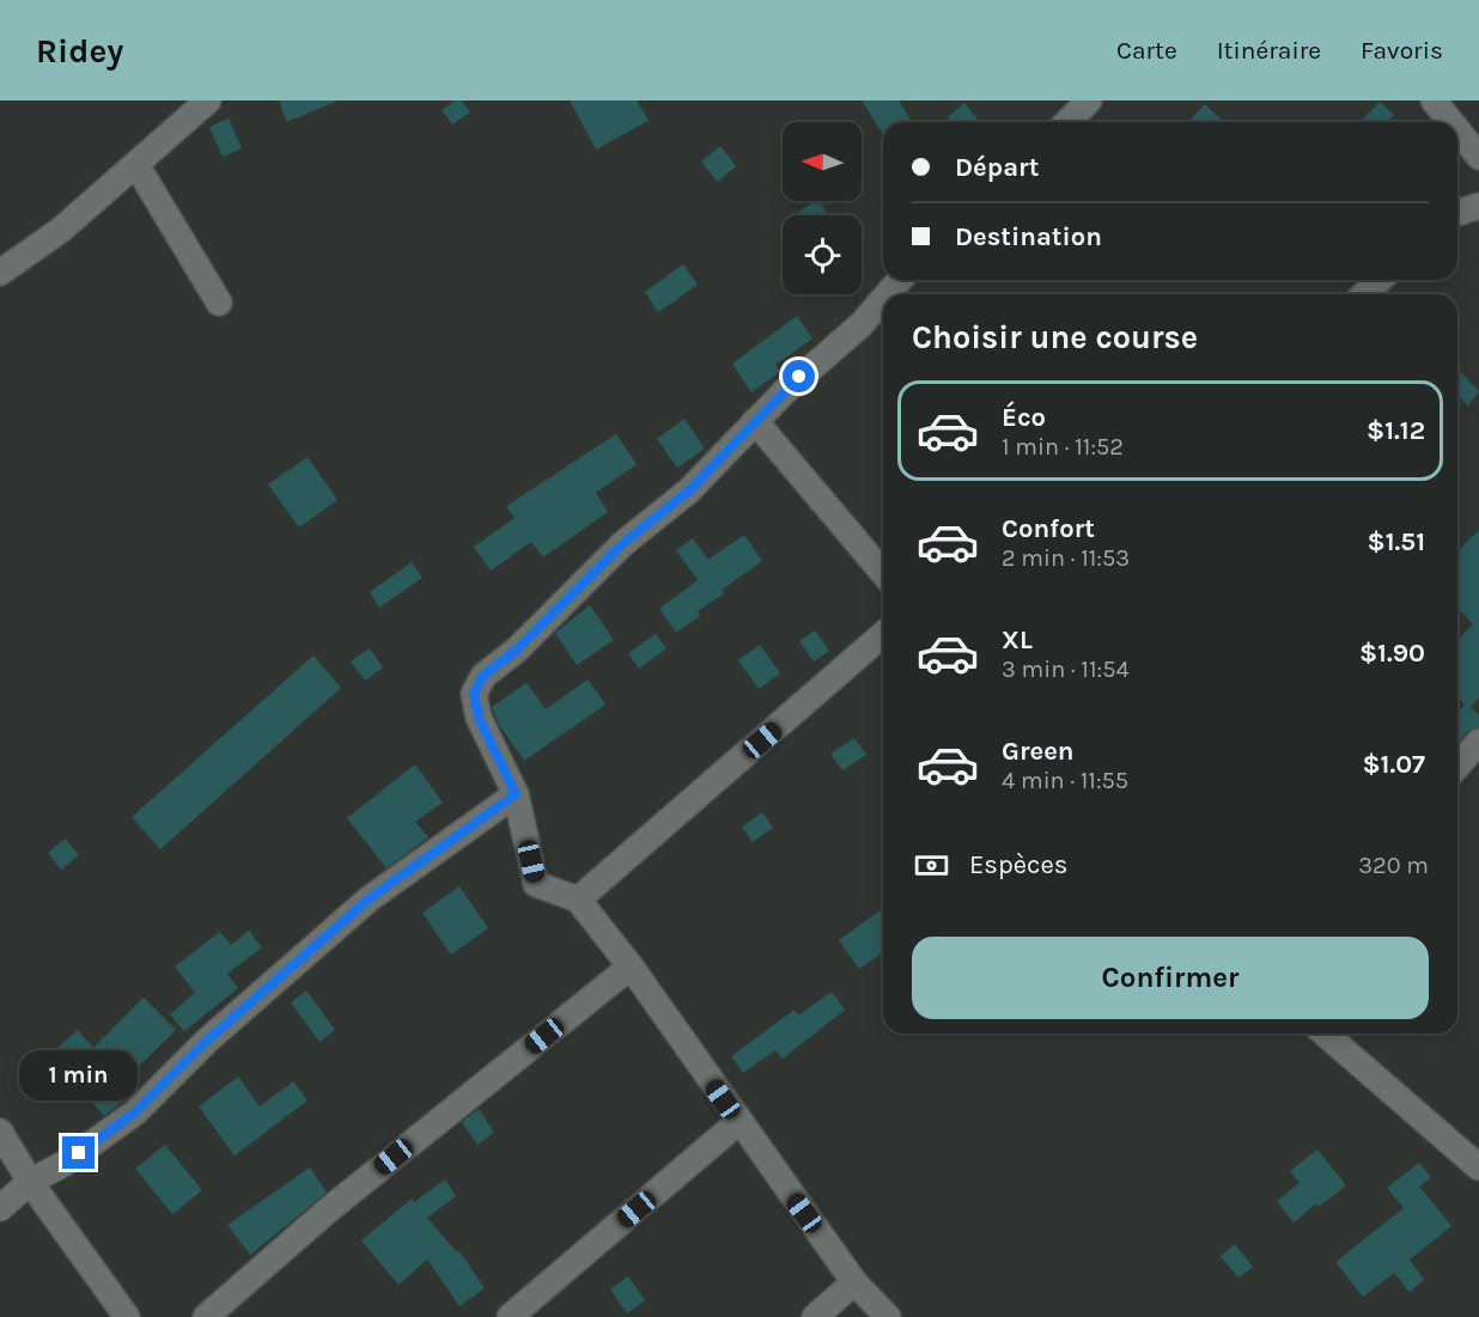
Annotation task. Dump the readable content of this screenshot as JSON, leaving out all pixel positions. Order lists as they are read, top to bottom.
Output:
{
  "north": "left",
  "page": {
    "header": "Ridey",
    "nav": ["Carte", "Itinéraire", "Favoris"],
    "banner": ["Départ", "Destination"],
    "heading": "Choisir une course",
    "list": [
      {
        "name": "Éco",
        "note": "1 min · 11:52",
        "value": "$1.12"
      },
      {
        "name": "Confort",
        "note": "2 min · 11:53",
        "value": "$1.51"
      },
      {
        "name": "XL",
        "note": "3 min · 11:54",
        "value": "$1.90"
      },
      {
        "name": "Green",
        "note": "4 min · 11:55",
        "value": "$1.07"
      }
    ],
    "pay": ["Espèces", "320 m"],
    "buttons": "Confirmer",
    "bubble": "1 min"
  }
}
